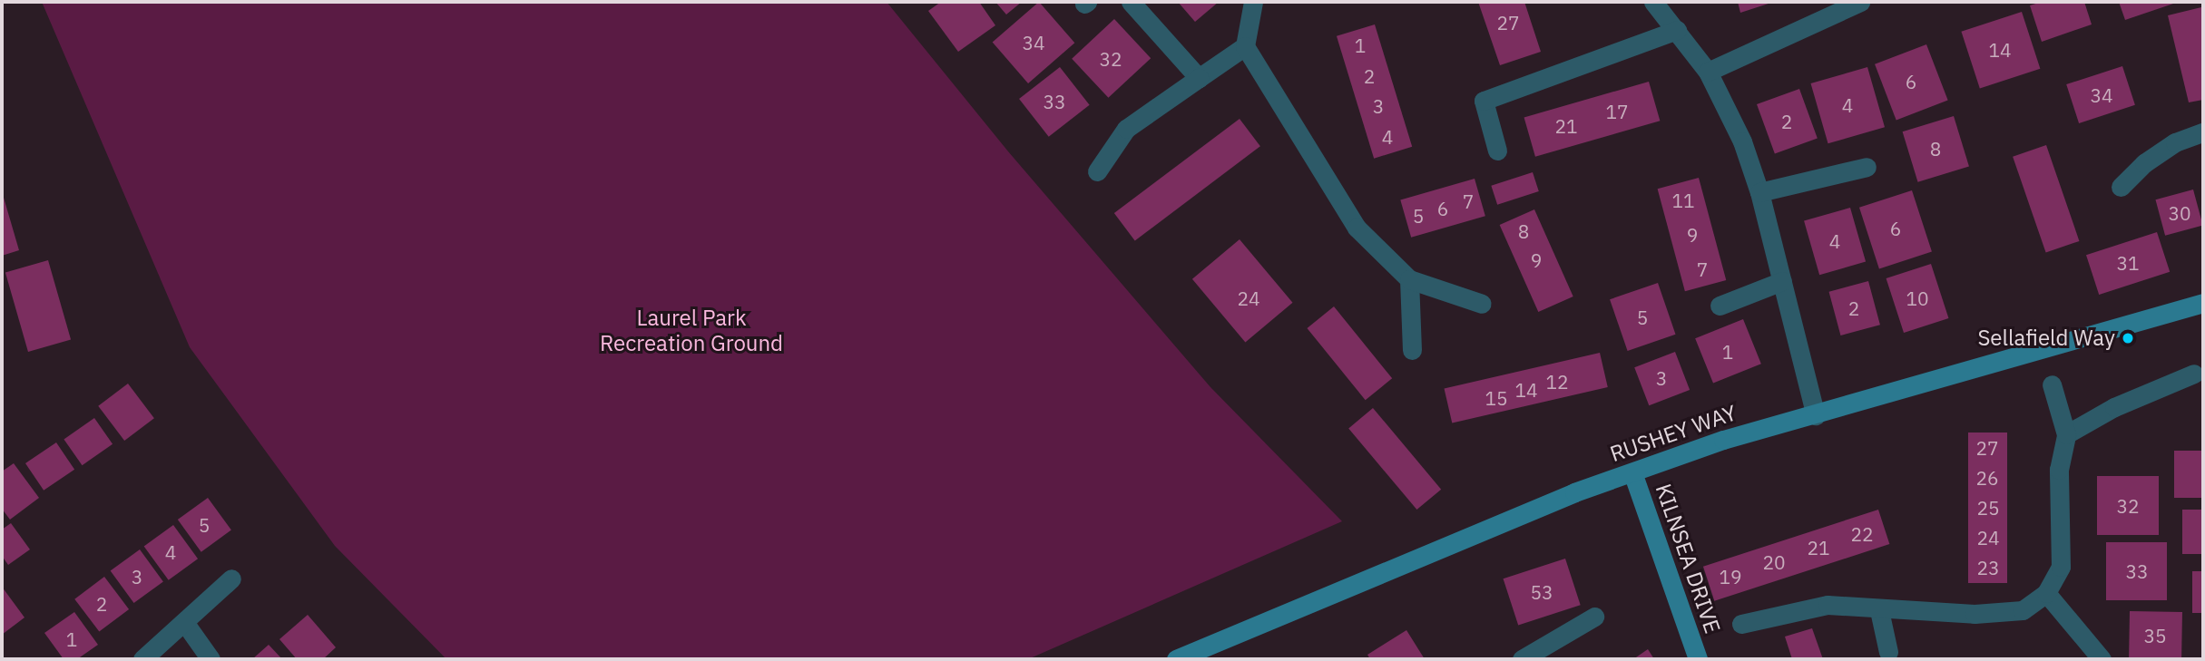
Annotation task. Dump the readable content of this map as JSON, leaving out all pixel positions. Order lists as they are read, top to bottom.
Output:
{
  "streets": {
    "street": ["RUSHEY WAY", "KILNSEA DRIVE"]
  },
  "crossings": [
    ["RUSHEY WAY", "KILNSEA DRIVE"]
  ],
  "parks": ["Laurel Park Recreation Ground"],
  "places": ["Sellafield Way"],
  "house_numbers": [
    "27",
    "34",
    "1",
    "14",
    "32",
    "2",
    "6",
    "34",
    "33",
    "4",
    "3",
    "17",
    "2",
    "21",
    "4",
    "8",
    "11",
    "7",
    "6",
    "30",
    "5",
    "6",
    "8",
    "9",
    "4",
    "9",
    "31",
    "7",
    "24",
    "10",
    "2",
    "5",
    "1",
    "3",
    "12",
    "14",
    "15",
    "27",
    "26",
    "32",
    "25",
    "5",
    "22",
    "24",
    "21",
    "4",
    "20",
    "23",
    "33",
    "3",
    "19",
    "53",
    "2",
    "35",
    "1"
  ]
}
